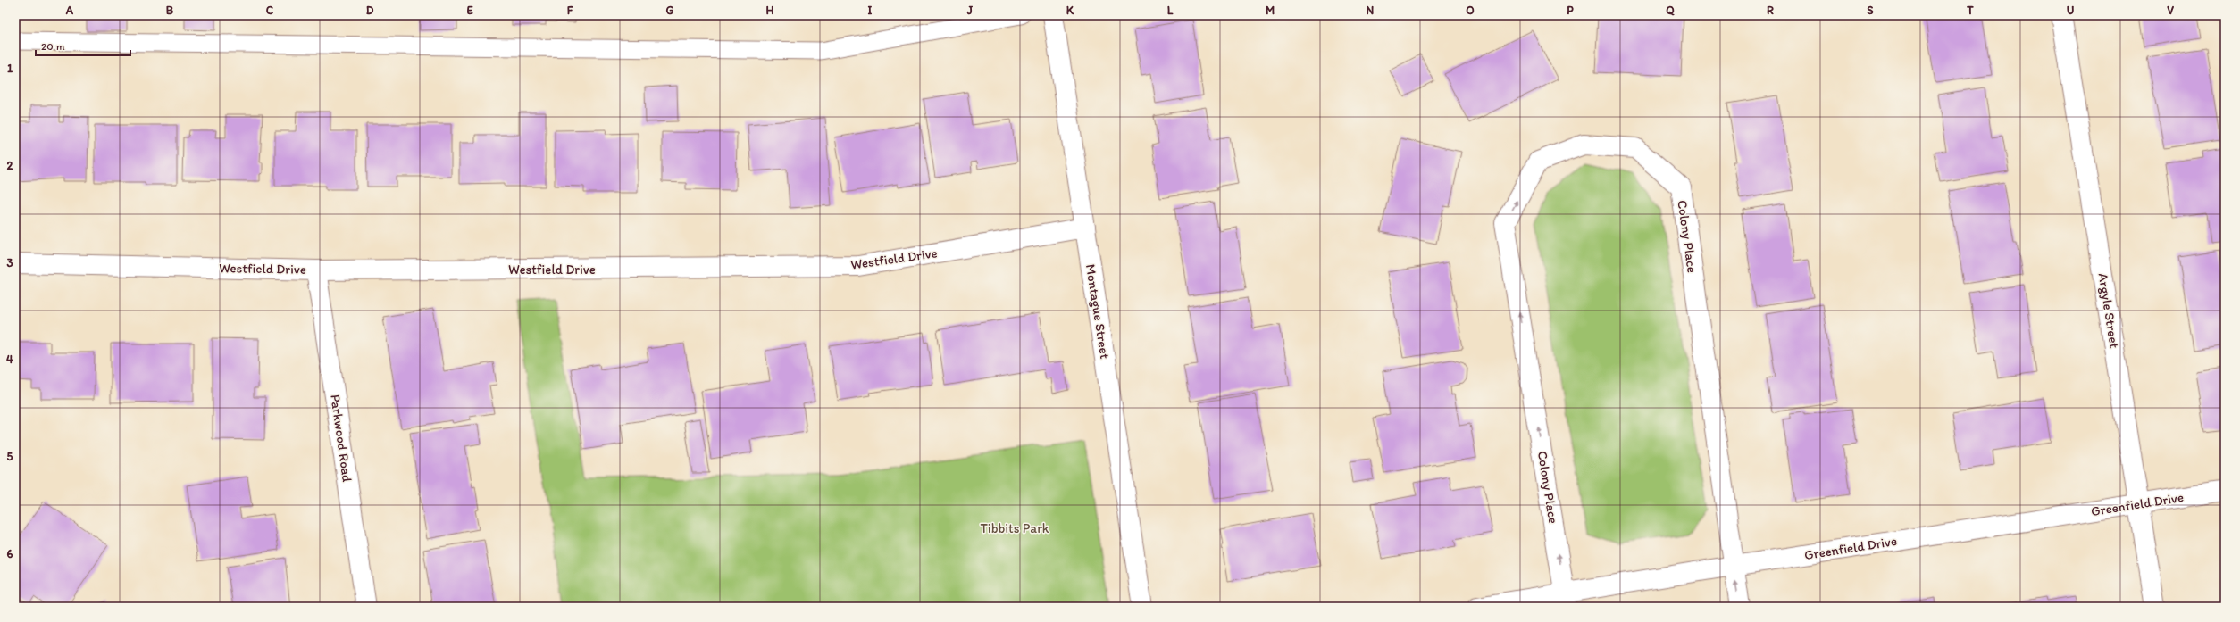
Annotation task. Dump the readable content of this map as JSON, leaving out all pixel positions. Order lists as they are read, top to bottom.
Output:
{
  "streets": {
    "street": [
      "Colony Place",
      "Westfield Drive",
      "Argyle Street",
      "Montague Street",
      "Parkwood Road",
      "Greenfield Drive"
    ]
  },
  "crossings": [
    ["Colony Place", "Greenfield Drive"],
    ["Westfield Drive", "Montague Street"],
    ["Westfield Drive", "Parkwood Road"],
    ["Argyle Street", "Greenfield Drive"]
  ],
  "parks": ["Tibbits Park"],
  "scale_bar": "20 m",
  "grid": {
    "columns": [
      "A",
      "B",
      "C",
      "D",
      "E",
      "F",
      "G",
      "H",
      "I",
      "J",
      "K",
      "L",
      "M",
      "N",
      "O",
      "P",
      "Q",
      "R",
      "S",
      "T",
      "U",
      "V"
    ],
    "rows": [
      "1",
      "2",
      "3",
      "4",
      "5",
      "6"
    ]
  }
}
